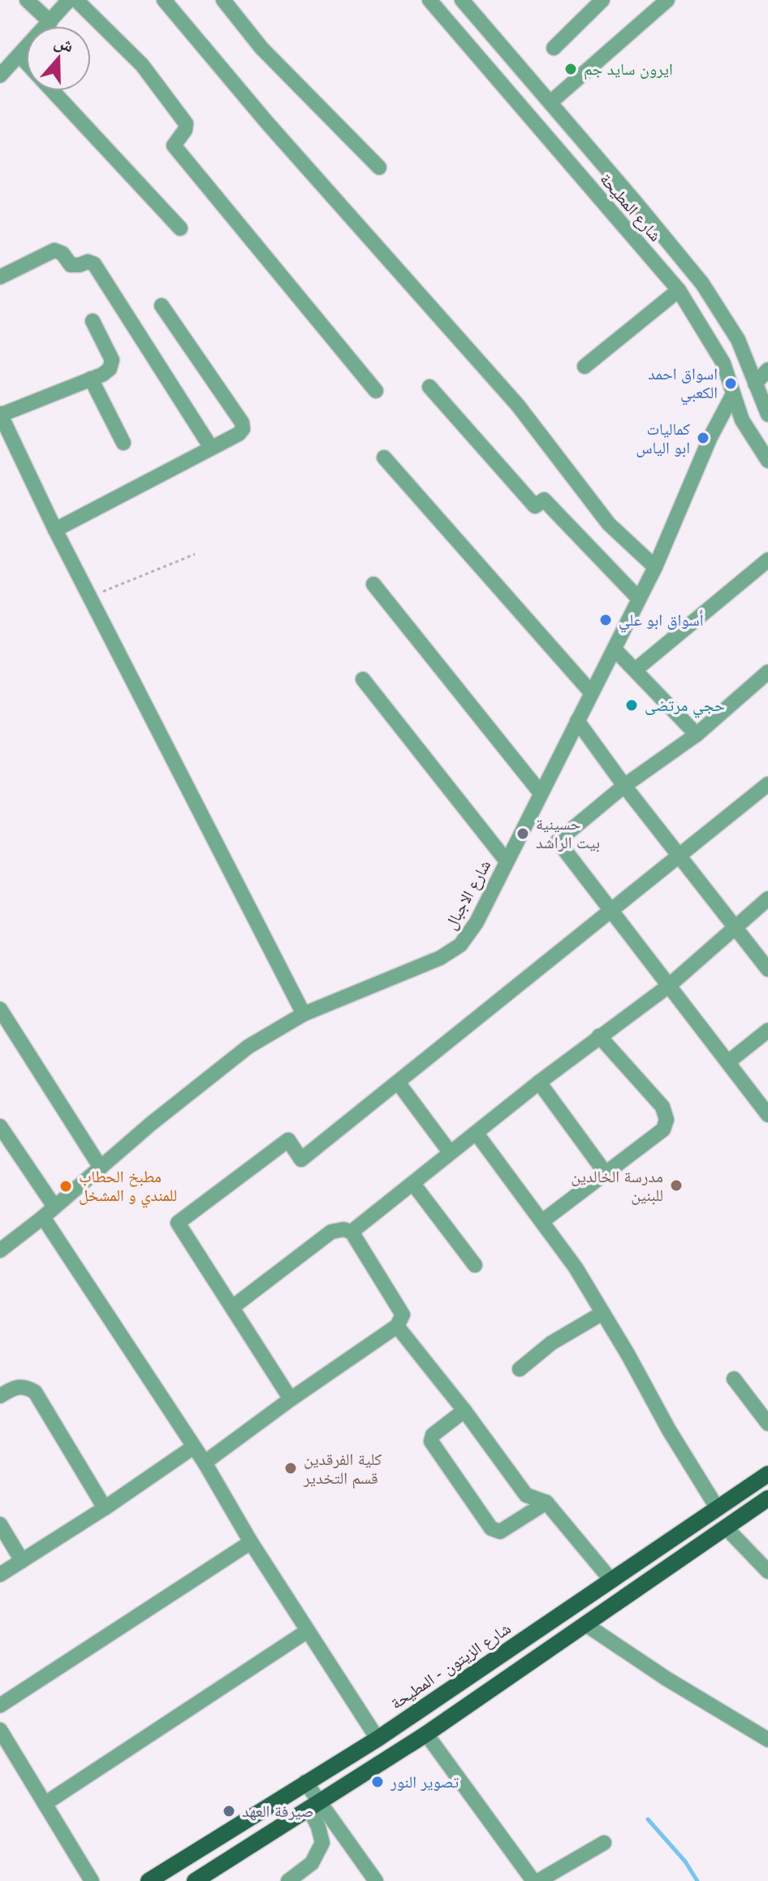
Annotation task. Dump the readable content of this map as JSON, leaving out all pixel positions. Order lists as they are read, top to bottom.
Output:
{
  "streets": {
    "main road": ["شارع الزيتون - المطيحة"],
    "street": ["شارع المطيحة", "شارع الاجبال"]
  },
  "crossings": [
    ["شارع المطيحة", "شارع الاجبال"]
  ],
  "places": [
    "ايرون سايد جم",
    "اسواق احمد الكعبي",
    "كماليات ابو الياس",
    "أسواق ابو علي",
    "حجي مرتضى",
    "حسينية بيت الراشد",
    "مدرسة الخالدين للبنين",
    "مطبخ الحطاب للمندي و المشخل",
    "كلية الفرقدين قسم التخدير",
    "تصوير النور",
    "صيرفة العهد"
  ],
  "north": "top"
}
